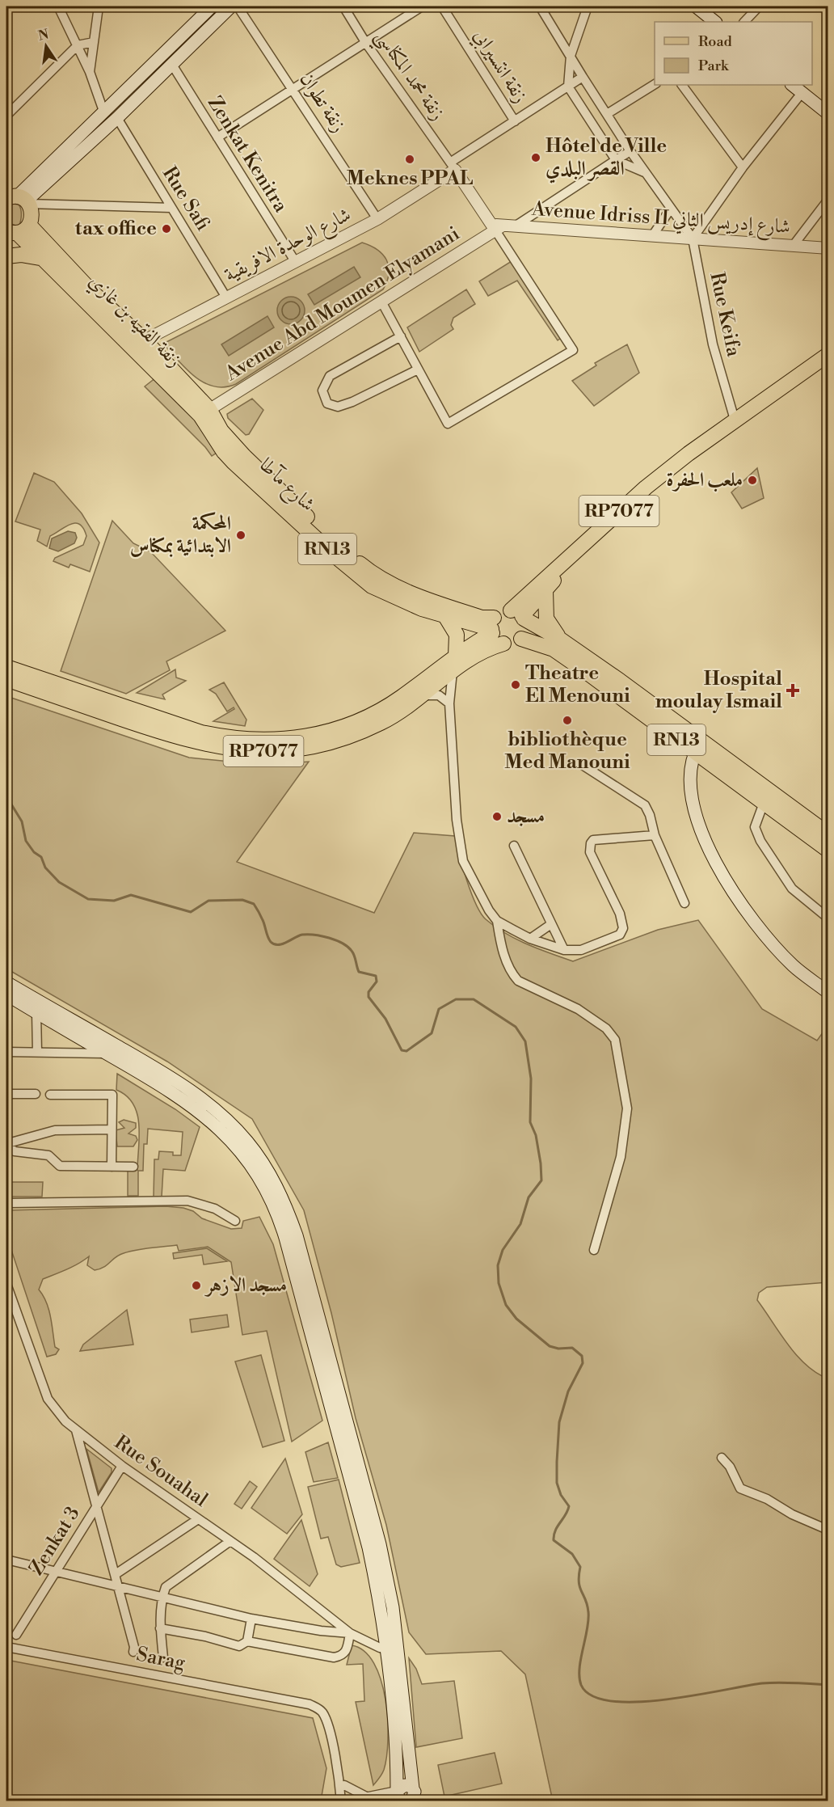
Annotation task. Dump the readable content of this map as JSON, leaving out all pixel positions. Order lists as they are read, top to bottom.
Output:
{
  "streets": {
    "main road": [
      "زنقة الفقيه بن غازي",
      "شارع مآطا",
      "RP7077",
      "RN13"
    ],
    "street": [
      "زنقة انتسيرابي",
      "زنقة محمد المكناسي",
      "زنقة تطوان",
      "Zenkat Kenitra",
      "Rue Safi",
      "Avenue Idriss II شارع إدريس الثاني",
      "شارع الوحدة الافريقية",
      "Avenue Abd Moumen Elyamani",
      "Rue Keifa",
      "Rue Souahal",
      "Zenkat 3",
      "Sarag"
    ]
  },
  "crossings": [
    ["زنقة محمد المكناسي", "شارع الوحدة الافريقية"],
    ["زنقة تطوان", "شارع الوحدة الافريقية"],
    ["Zenkat Kenitra", "شارع الوحدة الافريقية"],
    ["Rue Safi", "شارع الوحدة الافريقية"],
    ["Avenue Idriss II شارع إدريس الثاني", "Avenue Abd Moumen Elyamani"],
    ["Avenue Idriss II شارع إدريس الثاني", "Rue Keifa"],
    ["شارع الوحدة الافريقية", "زنقة الفقيه بن غازي"],
    ["شارع الوحدة الافريقية", "RN13"],
    ["Avenue Abd Moumen Elyamani", "زنقة الفقيه بن غازي"],
    ["Avenue Abd Moumen Elyamani", "شارع مآطا"],
    ["Avenue Abd Moumen Elyamani", "RN13"],
    ["Rue Keifa", "RP7077"],
    ["زنقة الفقيه بن غازي", "شارع مآطا"],
    ["زنقة الفقيه بن غازي", "RN13"],
    ["شارع مآطا", "RP7077"],
    ["شارع مآطا", "RN13"],
    ["RP7077", "RN13"],
    ["Rue Souahal", "Zenkat 3"]
  ],
  "places": {
    "other": [
      "Hôtel de Ville القصر البلدي",
      "Meknes PPAL",
      "tax office",
      "ملعب الحفرة",
      "المحكمة الابتدائية بمكناس",
      "Theatre El Menouni",
      "bibliothèque Med Manouni",
      "مسجد",
      "مسجد الازهر"
    ],
    "health": ["Hospital moulay Ismail"]
  },
  "legend": ["Road", "Park"],
  "north": "top"
}
